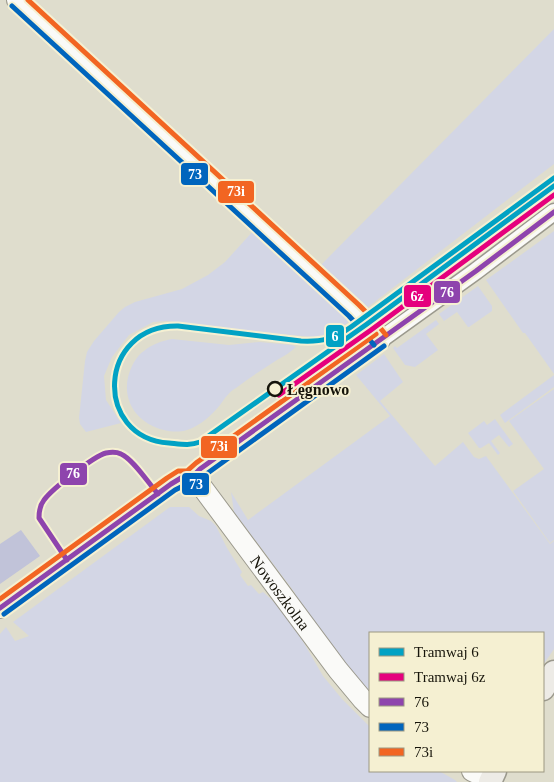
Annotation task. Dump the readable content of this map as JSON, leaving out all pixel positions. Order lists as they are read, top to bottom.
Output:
{
  "streets": {
    "street": ["Nowoszkolna"]
  },
  "places": ["Łęgnowo"],
  "lines": [
    "transit line 73i",
    "transit line 73",
    "tram line 6",
    "tram line 6z",
    "transit line 76"
  ],
  "legend": [
    "Tramwaj 6",
    "Tramwaj 6z",
    "76",
    "73",
    "73i"
  ]
}
